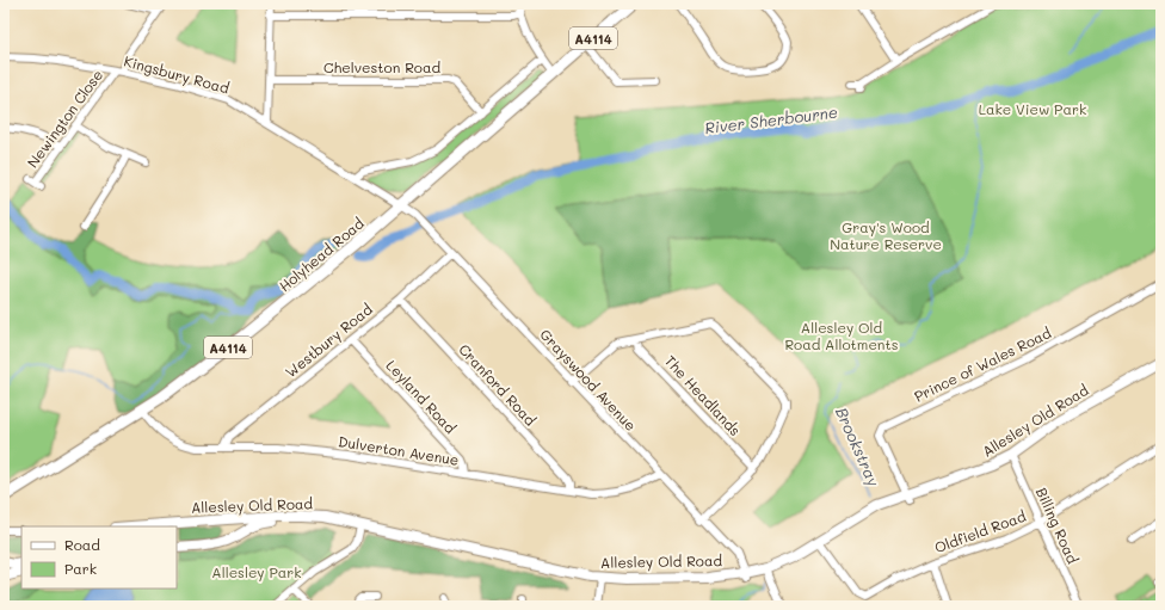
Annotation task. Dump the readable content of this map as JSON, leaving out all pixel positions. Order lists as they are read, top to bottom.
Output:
{
  "streets": {
    "highway": ["A4114", "Holyhead Road"],
    "main road": ["Allesley Old Road"],
    "street": [
      "Chelveston Road",
      "Kingsbury Road",
      "Newington Close",
      "Westbury Road",
      "Prince of Wales Road",
      "Grayswood Avenue",
      "Cranford Road",
      "The Headlands",
      "Leyland Road",
      "Dulverton Avenue",
      "Billing Road",
      "Oldfield Road"
    ]
  },
  "crossings": [
    ["Kingsbury Road", "Newington Close"],
    ["Kingsbury Road", "Holyhead Road"],
    ["Kingsbury Road", "Grayswood Avenue"],
    ["Holyhead Road", "Grayswood Avenue"],
    ["Holyhead Road", "Dulverton Avenue"],
    ["Westbury Road", "Grayswood Avenue"],
    ["Westbury Road", "Cranford Road"],
    ["Westbury Road", "Leyland Road"],
    ["Westbury Road", "Dulverton Avenue"],
    ["Prince of Wales Road", "Allesley Old Road"],
    ["Grayswood Avenue", "Allesley Old Road"],
    ["Grayswood Avenue", "Dulverton Avenue"],
    ["Cranford Road", "Dulverton Avenue"],
    ["Leyland Road", "Dulverton Avenue"],
    ["Allesley Old Road", "Billing Road"],
    ["Allesley Old Road", "Oldfield Road"],
    ["Billing Road", "Oldfield Road"]
  ],
  "water": ["River Sherbourne", "Brookstray"],
  "parks": [
    "Lake View Park",
    "Gray's Wood Nature Reserve",
    "Allesley Old Road Allotments",
    "Allesley Park"
  ],
  "legend": ["Road", "Park"]
}
